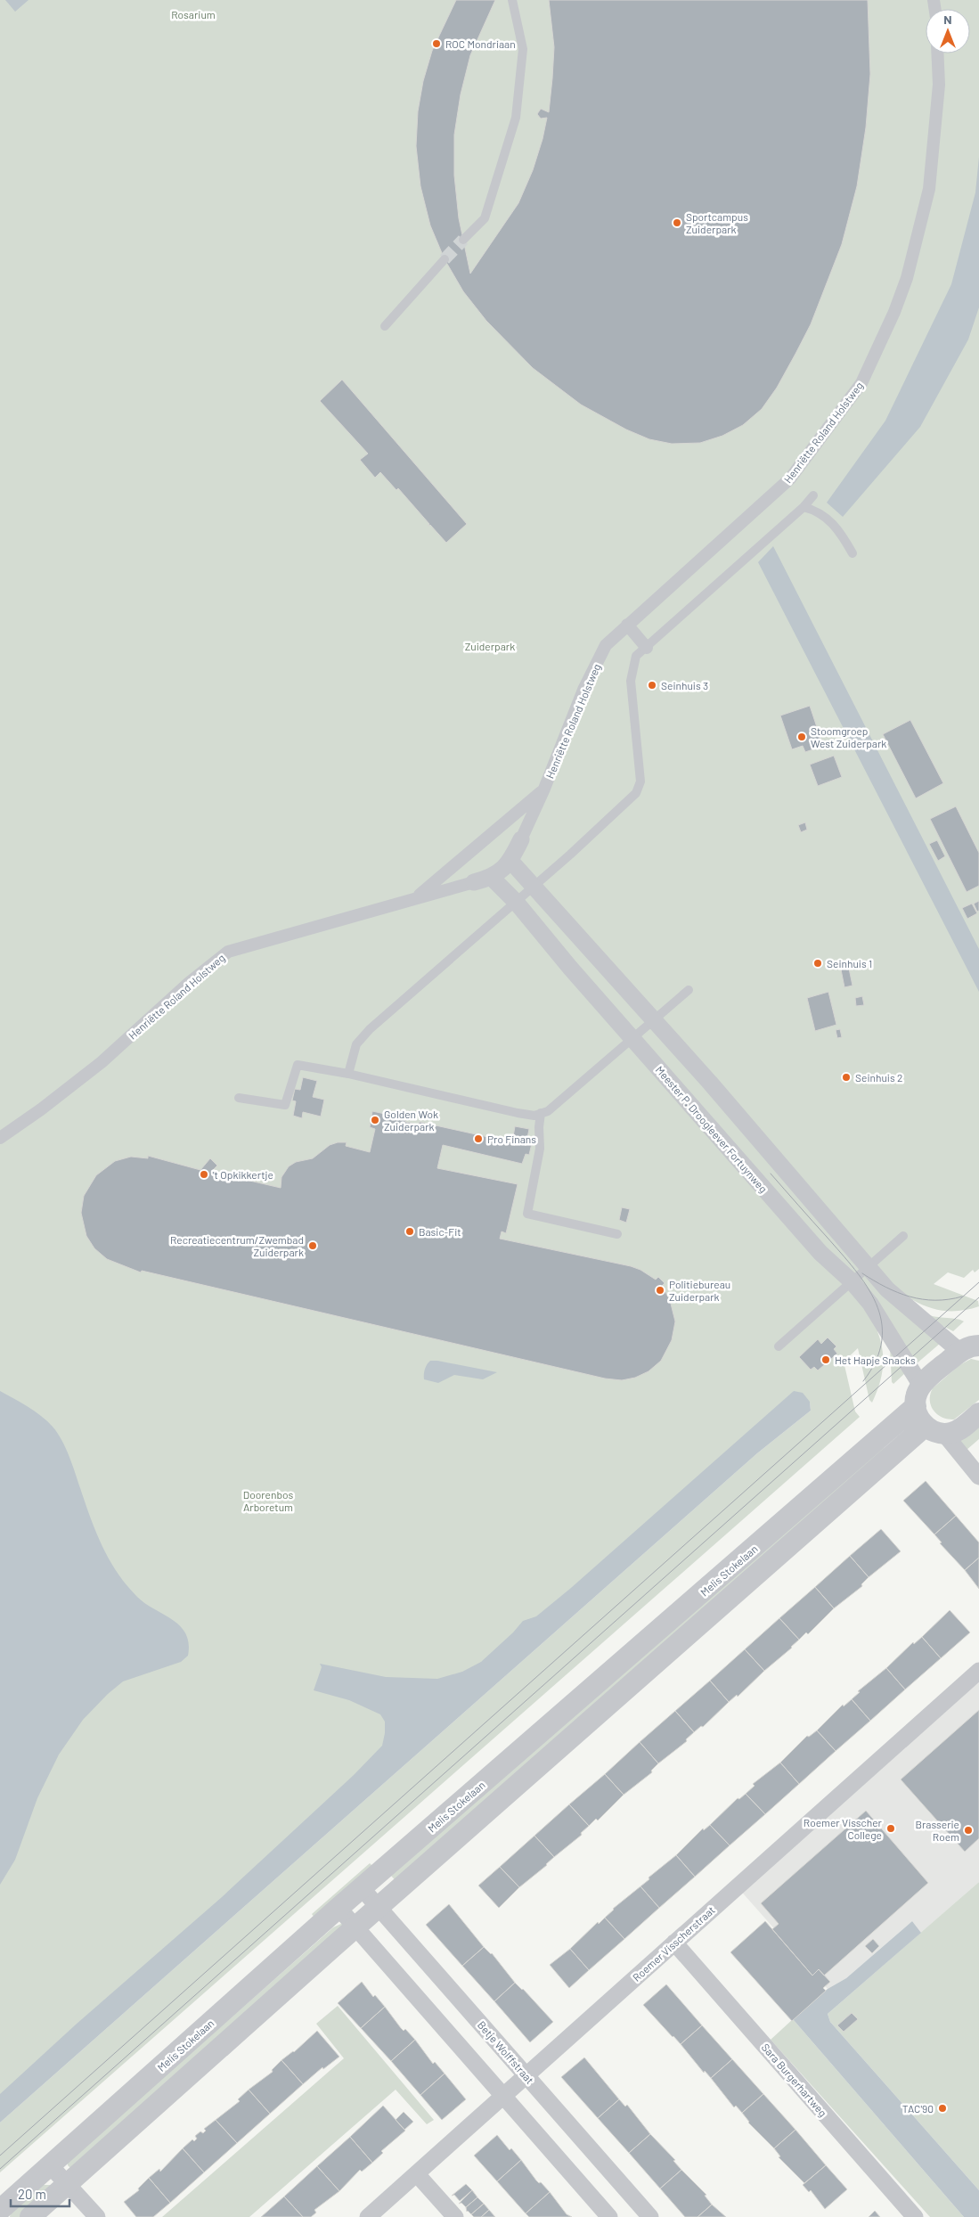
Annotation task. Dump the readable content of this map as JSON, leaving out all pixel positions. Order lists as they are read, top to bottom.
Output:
{
  "streets": {
    "street": [
      "Henriëtte Roland Holstweg",
      "Meester P. Droogleever Fortuynweg",
      "Melis Stokelaan",
      "Roemer Visscherstraat",
      "Betje Wolffstraat",
      "Sara Burgerhartweg"
    ]
  },
  "crossings": [
    ["Henriëtte Roland Holstweg", "Meester P. Droogleever Fortuynweg"],
    ["Melis Stokelaan", "Betje Wolffstraat"],
    ["Roemer Visscherstraat", "Betje Wolffstraat"],
    ["Roemer Visscherstraat", "Sara Burgerhartweg"]
  ],
  "parks": ["Rosarium", "Zuiderpark", "Doorenbos Arboretum"],
  "places": [
    "ROC Mondriaan",
    "Sportcampus Zuiderpark",
    "Seinhuis 3",
    "Stoomgroep West Zuiderpark",
    "Seinhuis 1",
    "Seinhuis 2",
    "Golden Wok Zuiderpark",
    "Pro Finans",
    "'t Opkikkertje",
    "Basic-Fit",
    "Recreatiecentrum/Zwembad Zuiderpark",
    "Politiebureau Zuiderpark",
    "Het Hapje Snacks",
    "Roemer Visscher College",
    "Brasserie Roem",
    "TAC'90"
  ],
  "scale_bar": "20 m",
  "north": "top"
}
